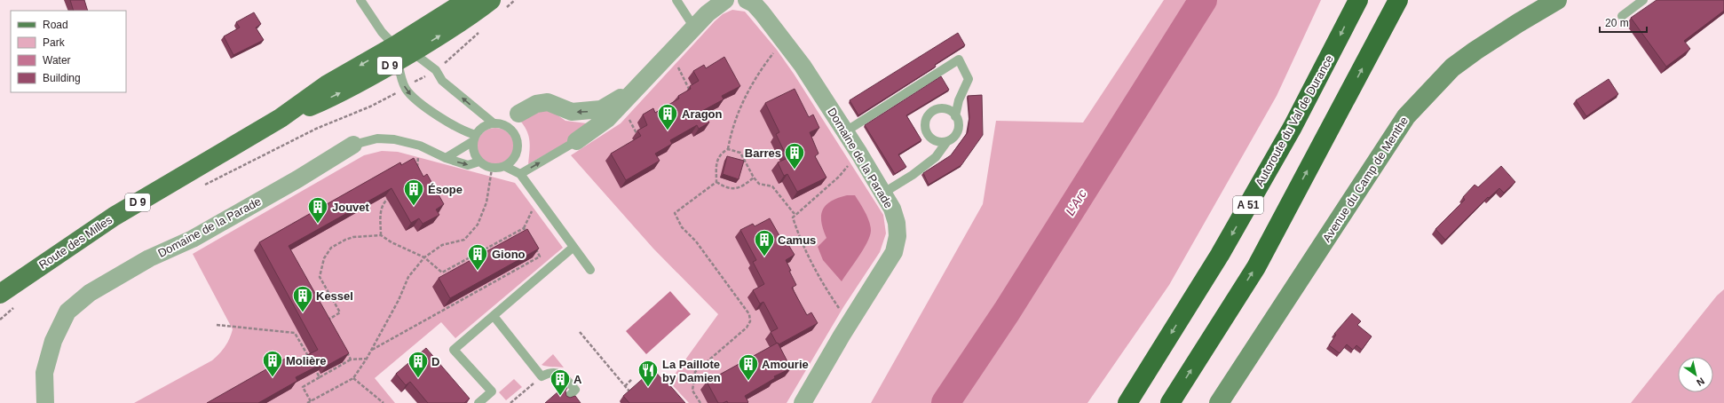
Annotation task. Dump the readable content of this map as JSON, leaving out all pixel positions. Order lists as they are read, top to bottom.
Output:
{
  "streets": {
    "highway": ["Autoroute du Val de Durance", "A 51"],
    "main road": ["D 9", "Avenue du Camp de Menthe", "Route des Milles"],
    "street": ["Domaine de la Parade"]
  },
  "water": ["L'Arc"],
  "places": {
    "building": [
      "Aragon",
      "Barres",
      "Ésope",
      "Jouvet",
      "Camus",
      "Giono",
      "Kessel",
      "Molière",
      "D",
      "Amourie",
      "A"
    ],
    "restaurant": ["La Paillote by Damien"]
  },
  "legend": [
    "Road",
    "Park",
    "Water",
    "Building"
  ],
  "scale_bar": "20 m",
  "north": "bottom right"
}
